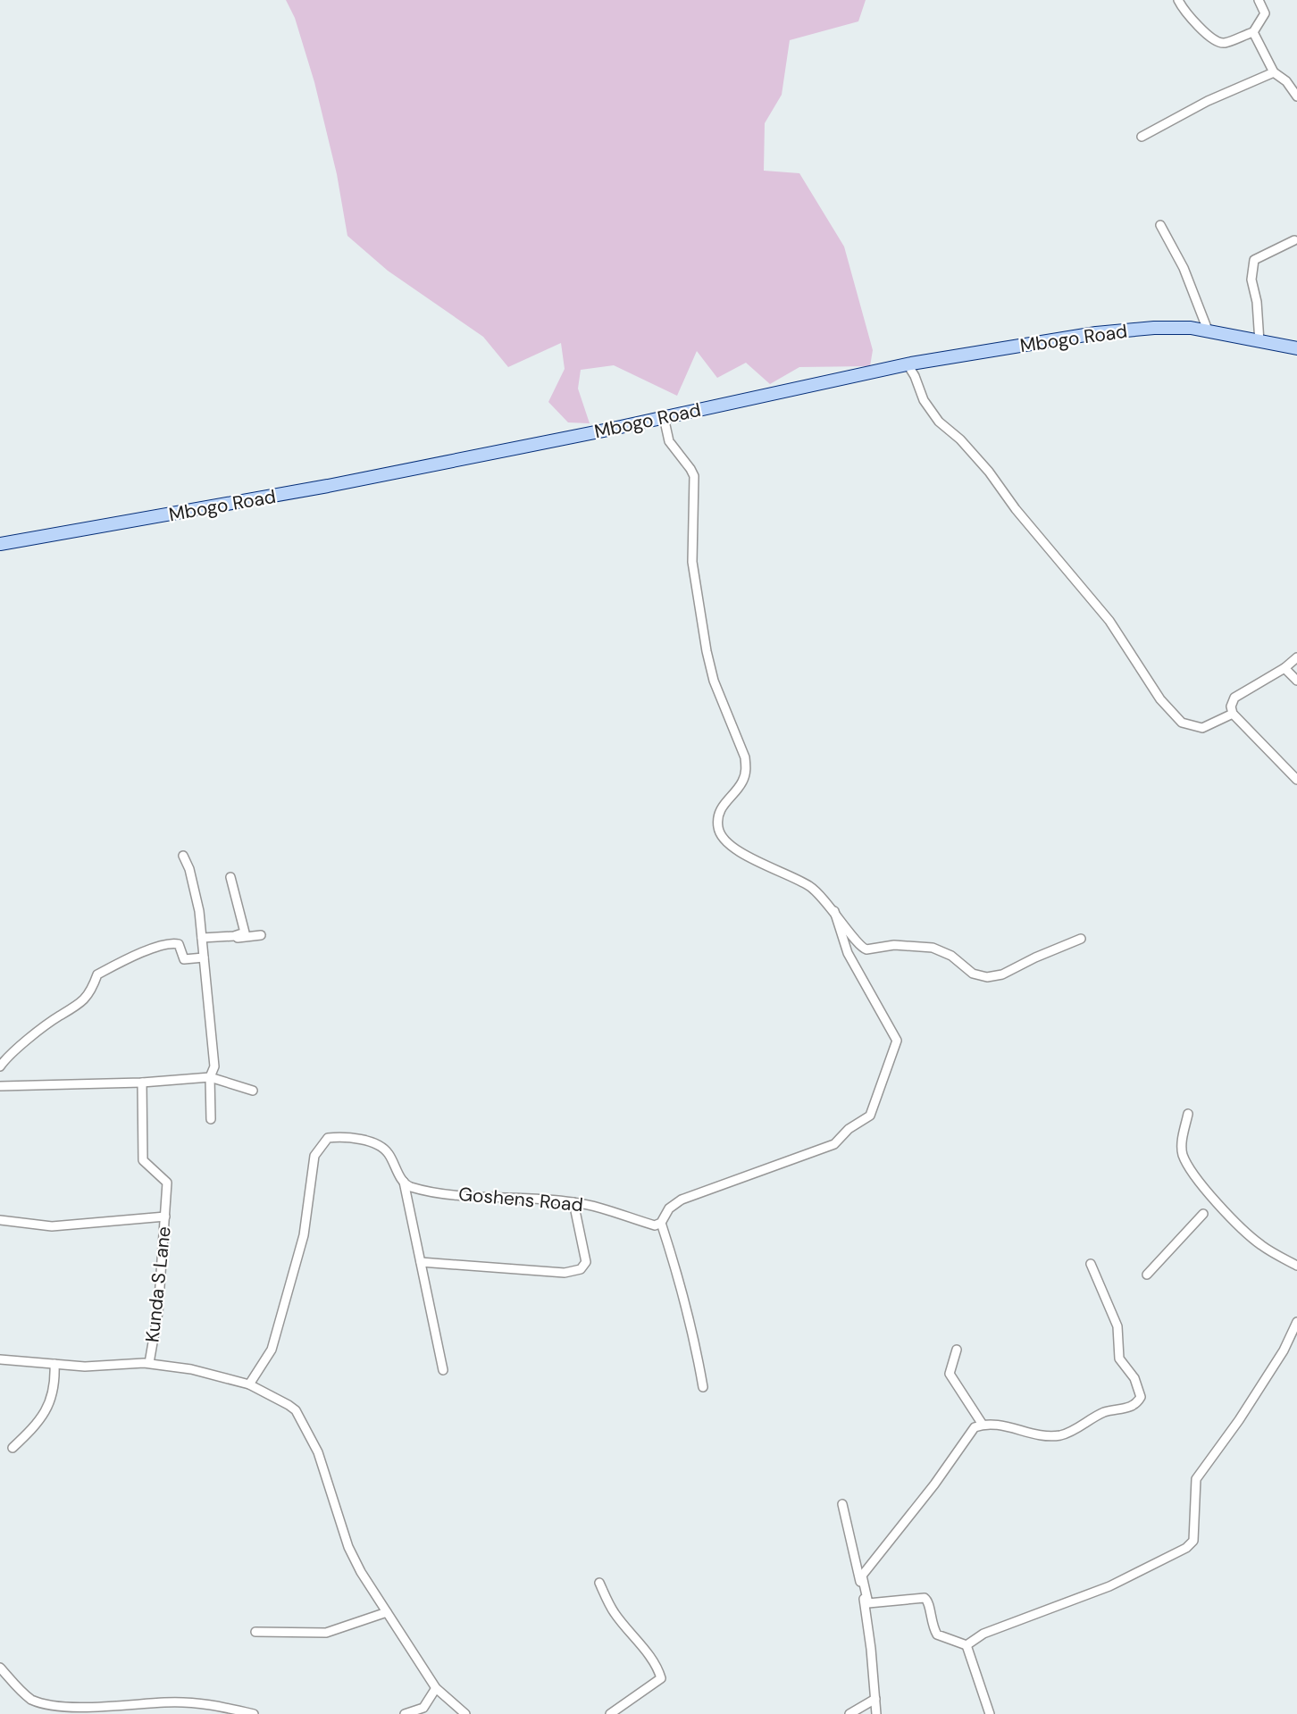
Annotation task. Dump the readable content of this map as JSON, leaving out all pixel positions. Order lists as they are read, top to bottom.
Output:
{
  "streets": {
    "main road": ["Mbogo Road"],
    "street": ["Goshens Road", "Kunda S Lane"]
  }
}
